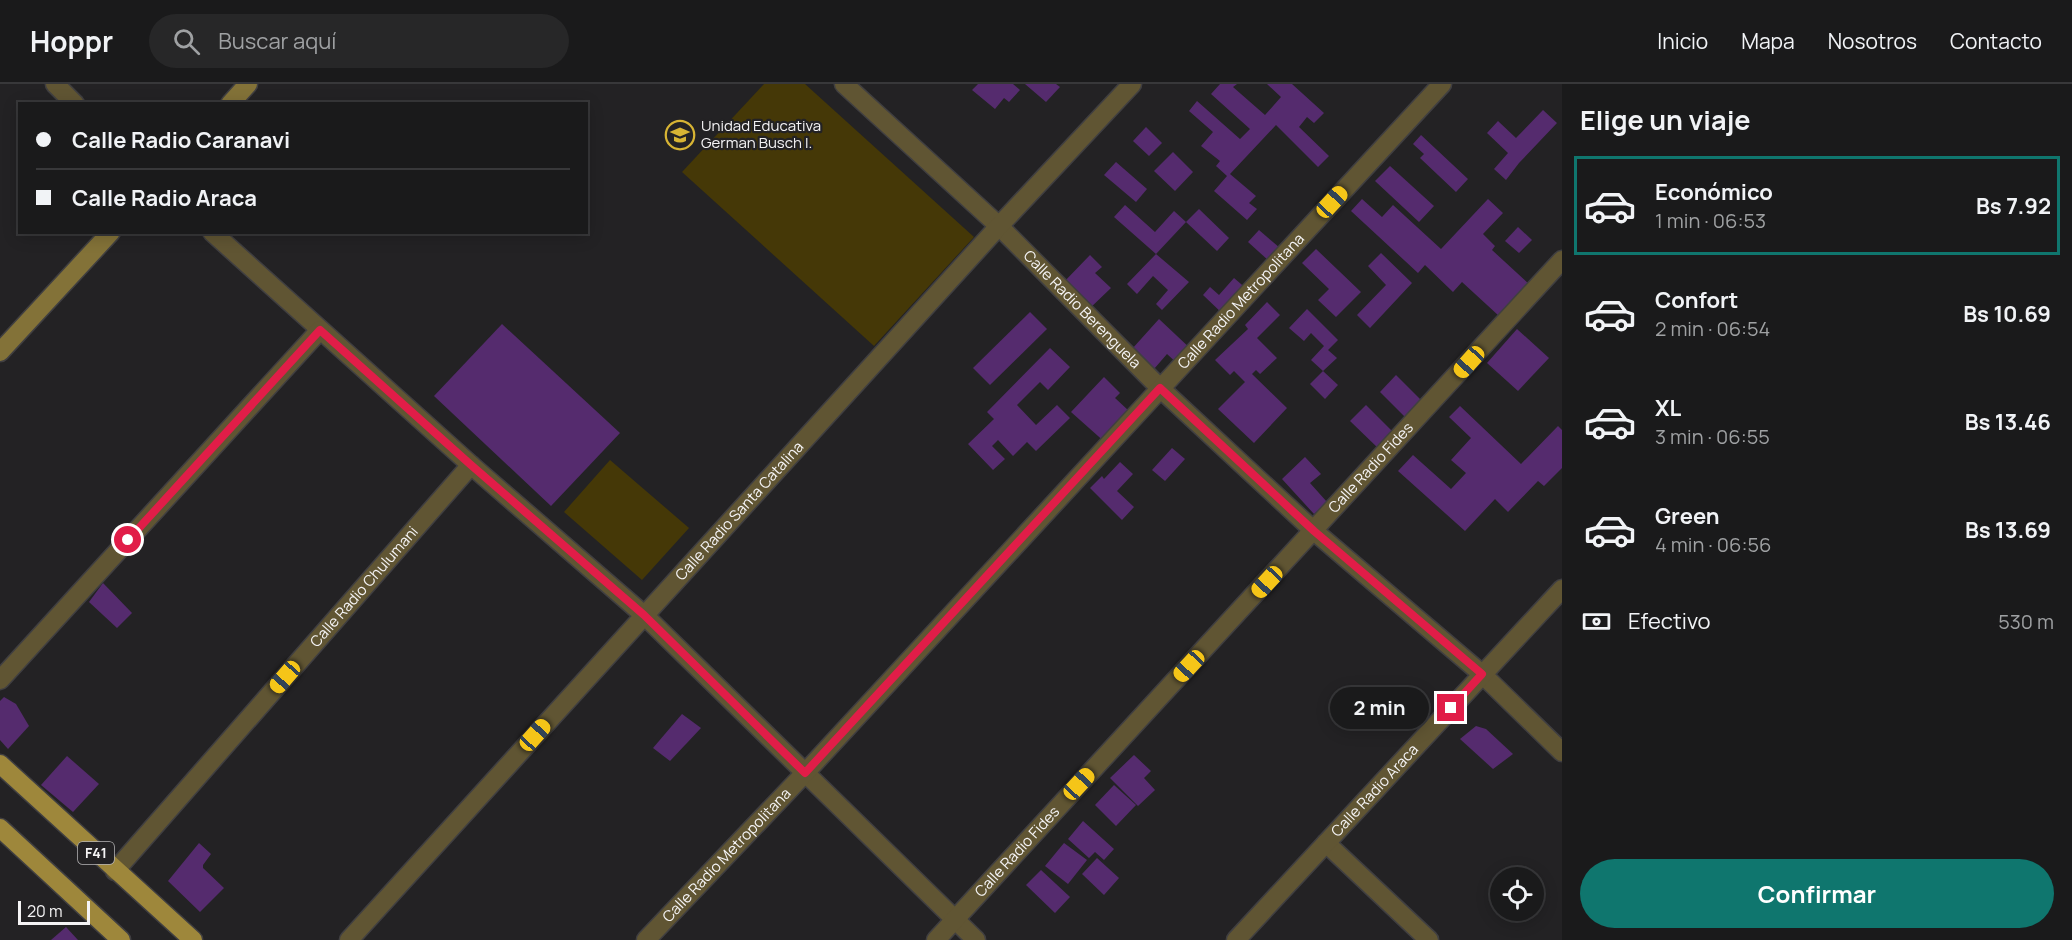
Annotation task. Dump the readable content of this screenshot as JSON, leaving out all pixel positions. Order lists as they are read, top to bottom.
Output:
{
  "streets": {
    "main road": ["F41"],
    "street": [
      "Calle Radio Metropolitana",
      "Calle Radio Berenguela",
      "Calle Radio Fides",
      "Calle Radio Santa Catalina",
      "Calle Radio Chulumani",
      "Calle Radio Araca"
    ]
  },
  "crossings": [
    ["Calle Radio Metropolitana", "Calle Radio Berenguela"],
    ["Calle Radio Berenguela", "Calle Radio Fides"],
    ["Calle Radio Berenguela", "Calle Radio Santa Catalina"],
    ["Calle Radio Berenguela", "Calle Radio Araca"],
    ["Calle Radio Chulumani", "F41"]
  ],
  "places": {
    "school or university": ["Unidad Educativa German Busch I."]
  },
  "scale_bar": "20 m",
  "page": {
    "header": "Hoppr",
    "search": "Buscar aquí",
    "nav": [
      "Inicio",
      "Mapa",
      "Nosotros",
      "Contacto"
    ],
    "heading": "Elige un viaje",
    "banner": ["Calle Radio Caranavi", "Calle Radio Araca"],
    "list": [
      {
        "name": "Económico",
        "note": "1 min · 06:53",
        "value": "Bs 7.92"
      },
      {
        "name": "Confort",
        "note": "2 min · 06:54",
        "value": "Bs 10.69"
      },
      {
        "name": "XL",
        "note": "3 min · 06:55",
        "value": "Bs 13.46"
      },
      {
        "name": "Green",
        "note": "4 min · 06:56",
        "value": "Bs 13.69"
      }
    ],
    "pay": ["Efectivo", "530 m"],
    "bubble": "2 min",
    "buttons": "Confirmar",
    "scale": "20 m"
  }
}
